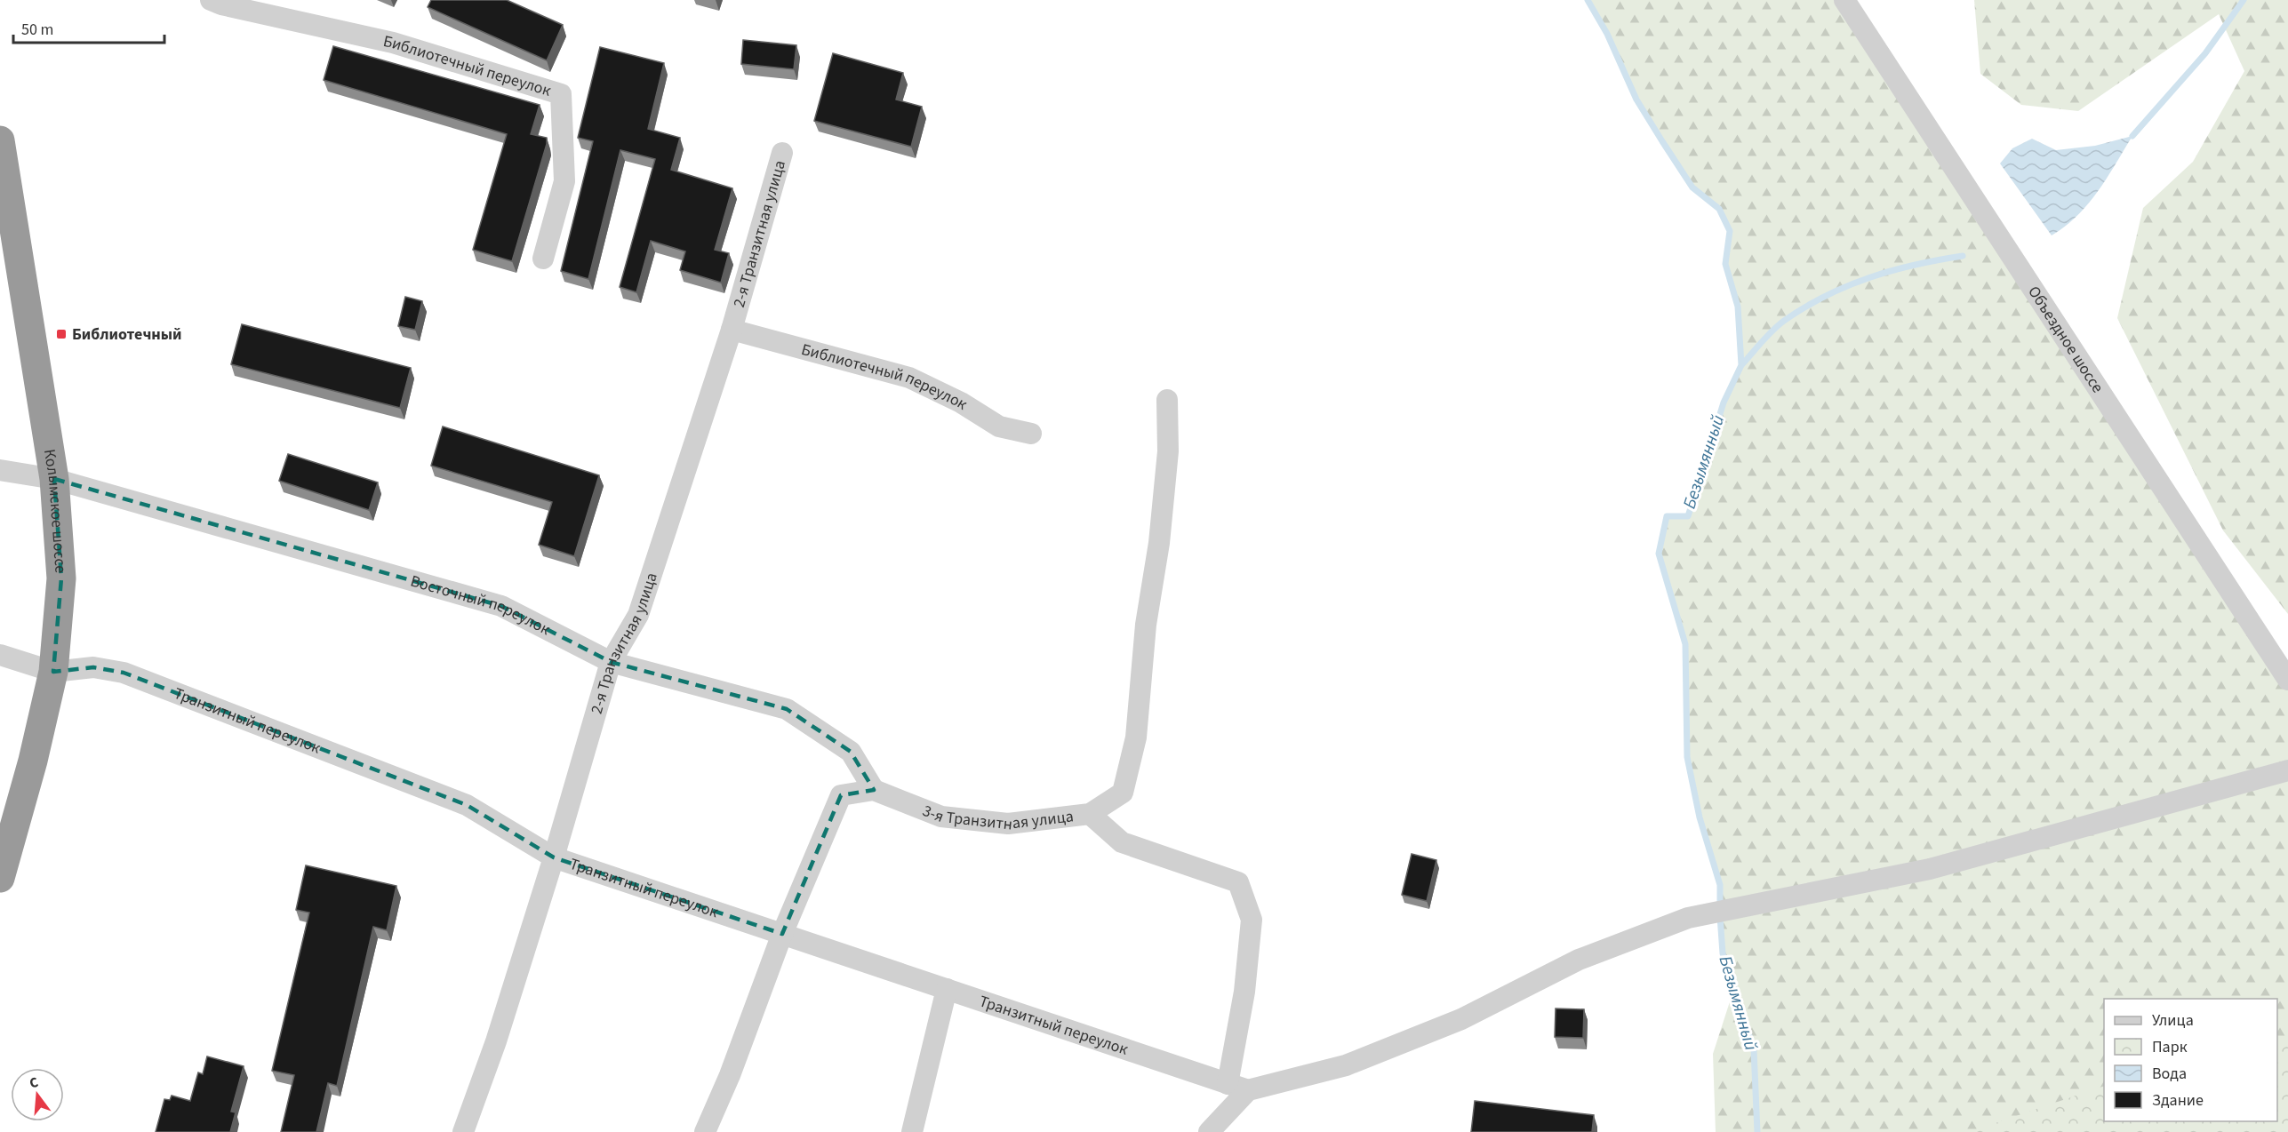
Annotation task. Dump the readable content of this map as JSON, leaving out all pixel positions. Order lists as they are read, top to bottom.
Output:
{
  "streets": {
    "highway": ["Колымское шоссе"],
    "street": [
      "Библиотечный переулок",
      "2-я Транзитная улица",
      "Объездное шоссе",
      "Восточный переулок",
      "Транзитный переулок",
      "3-я Транзитная улица"
    ]
  },
  "crossings": [
    ["Библиотечный переулок", "2-я Транзитная улица"],
    ["2-я Транзитная улица", "Восточный переулок"],
    ["2-я Транзитная улица", "Транзитный переулок"],
    ["Колымское шоссе", "Восточный переулок"],
    ["Колымское шоссе", "Транзитный переулок"],
    ["Восточный переулок", "3-я Транзитная улица"],
    ["Транзитный переулок", "3-я Транзитная улица"]
  ],
  "water": ["Безымянный"],
  "places": {
    "transit": ["Библиотечный"]
  },
  "legend": [
    "Улица",
    "Парк",
    "Вода",
    "Здание"
  ],
  "scale_bar": "50 m",
  "north": "top"
}
